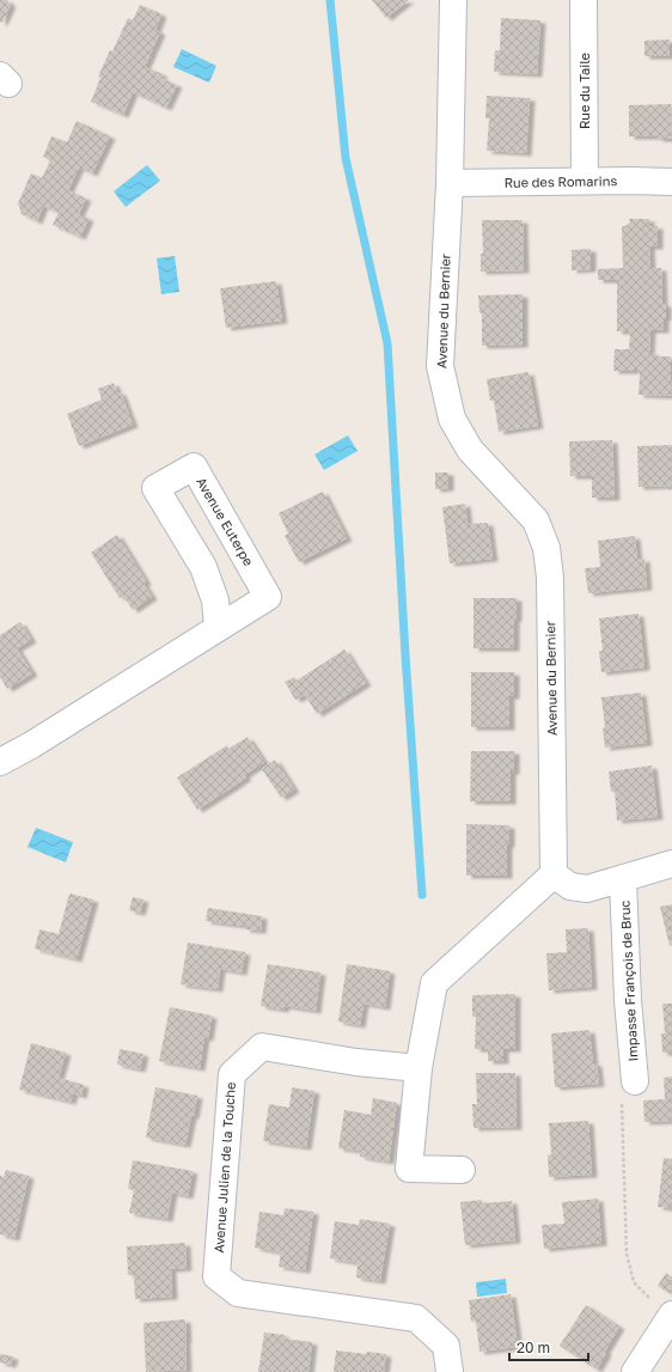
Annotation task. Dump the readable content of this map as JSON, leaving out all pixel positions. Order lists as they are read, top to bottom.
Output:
{
  "streets": {
    "street": [
      "Rue du Taile",
      "Rue des Romarins",
      "Avenue du Bernier",
      "Avenue Euterpe",
      "Impasse François de Bruc",
      "Avenue Julien de la Touche"
    ]
  },
  "crossings": [
    ["Rue du Taile", "Rue des Romarins"],
    ["Rue des Romarins", "Avenue du Bernier"]
  ],
  "scale_bar": "20 m"
}
